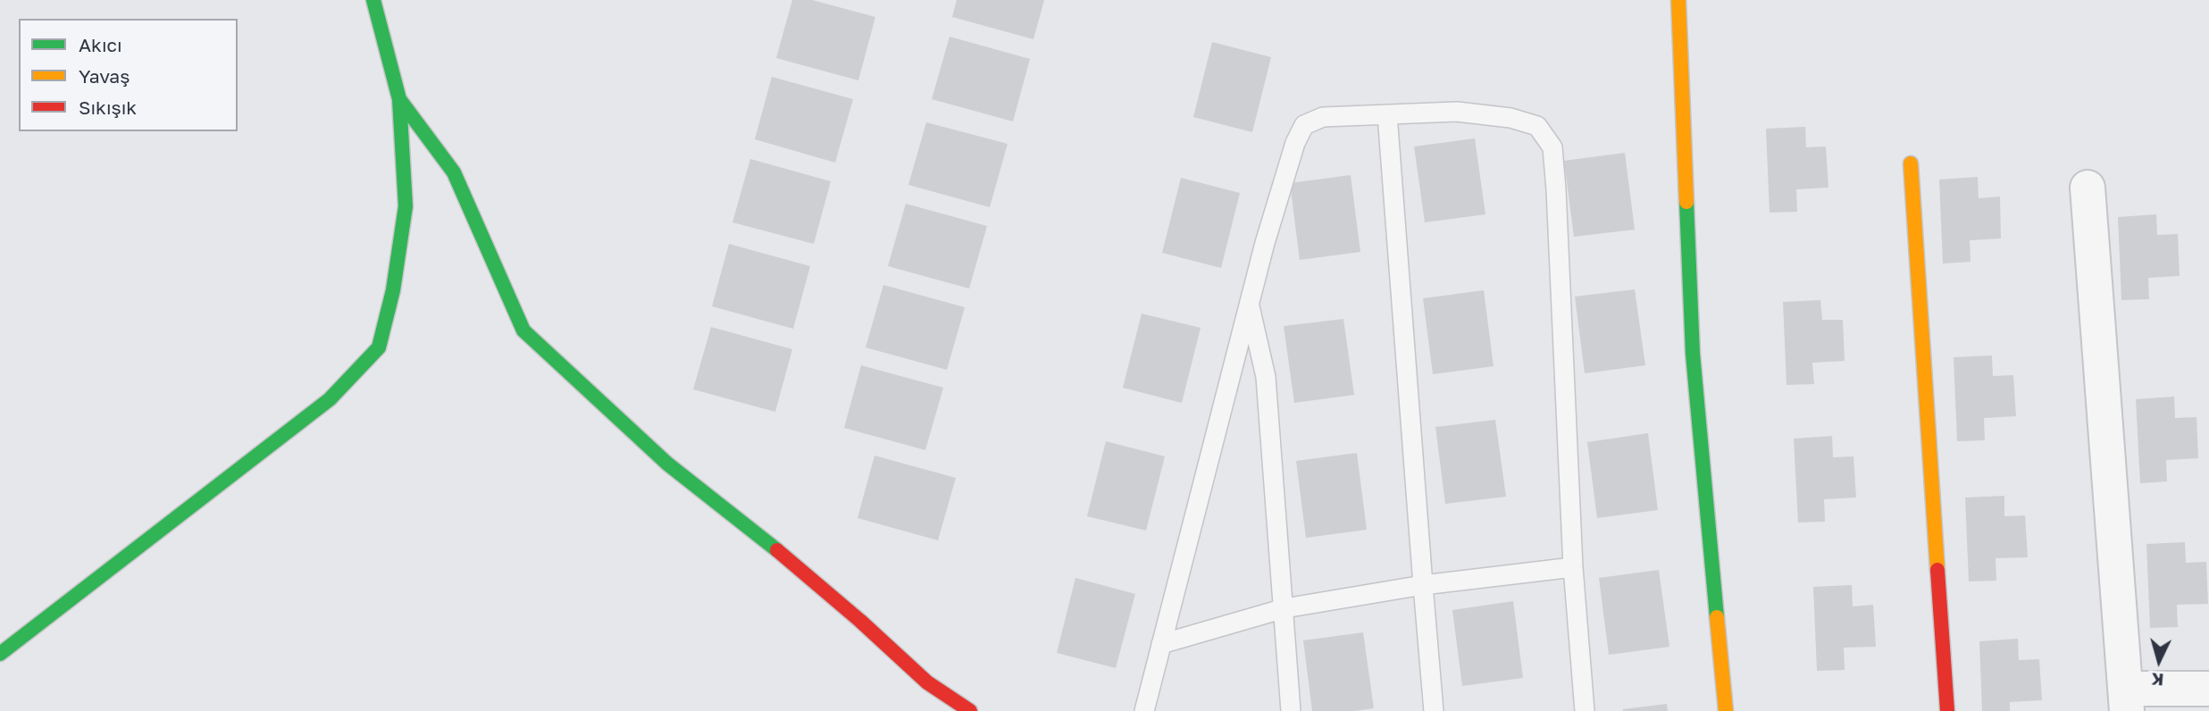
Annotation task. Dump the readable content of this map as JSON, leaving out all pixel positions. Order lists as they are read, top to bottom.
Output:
{
  "legend": ["Akıcı", "Yavaş", "Sıkışık"],
  "north": "bottom"
}
